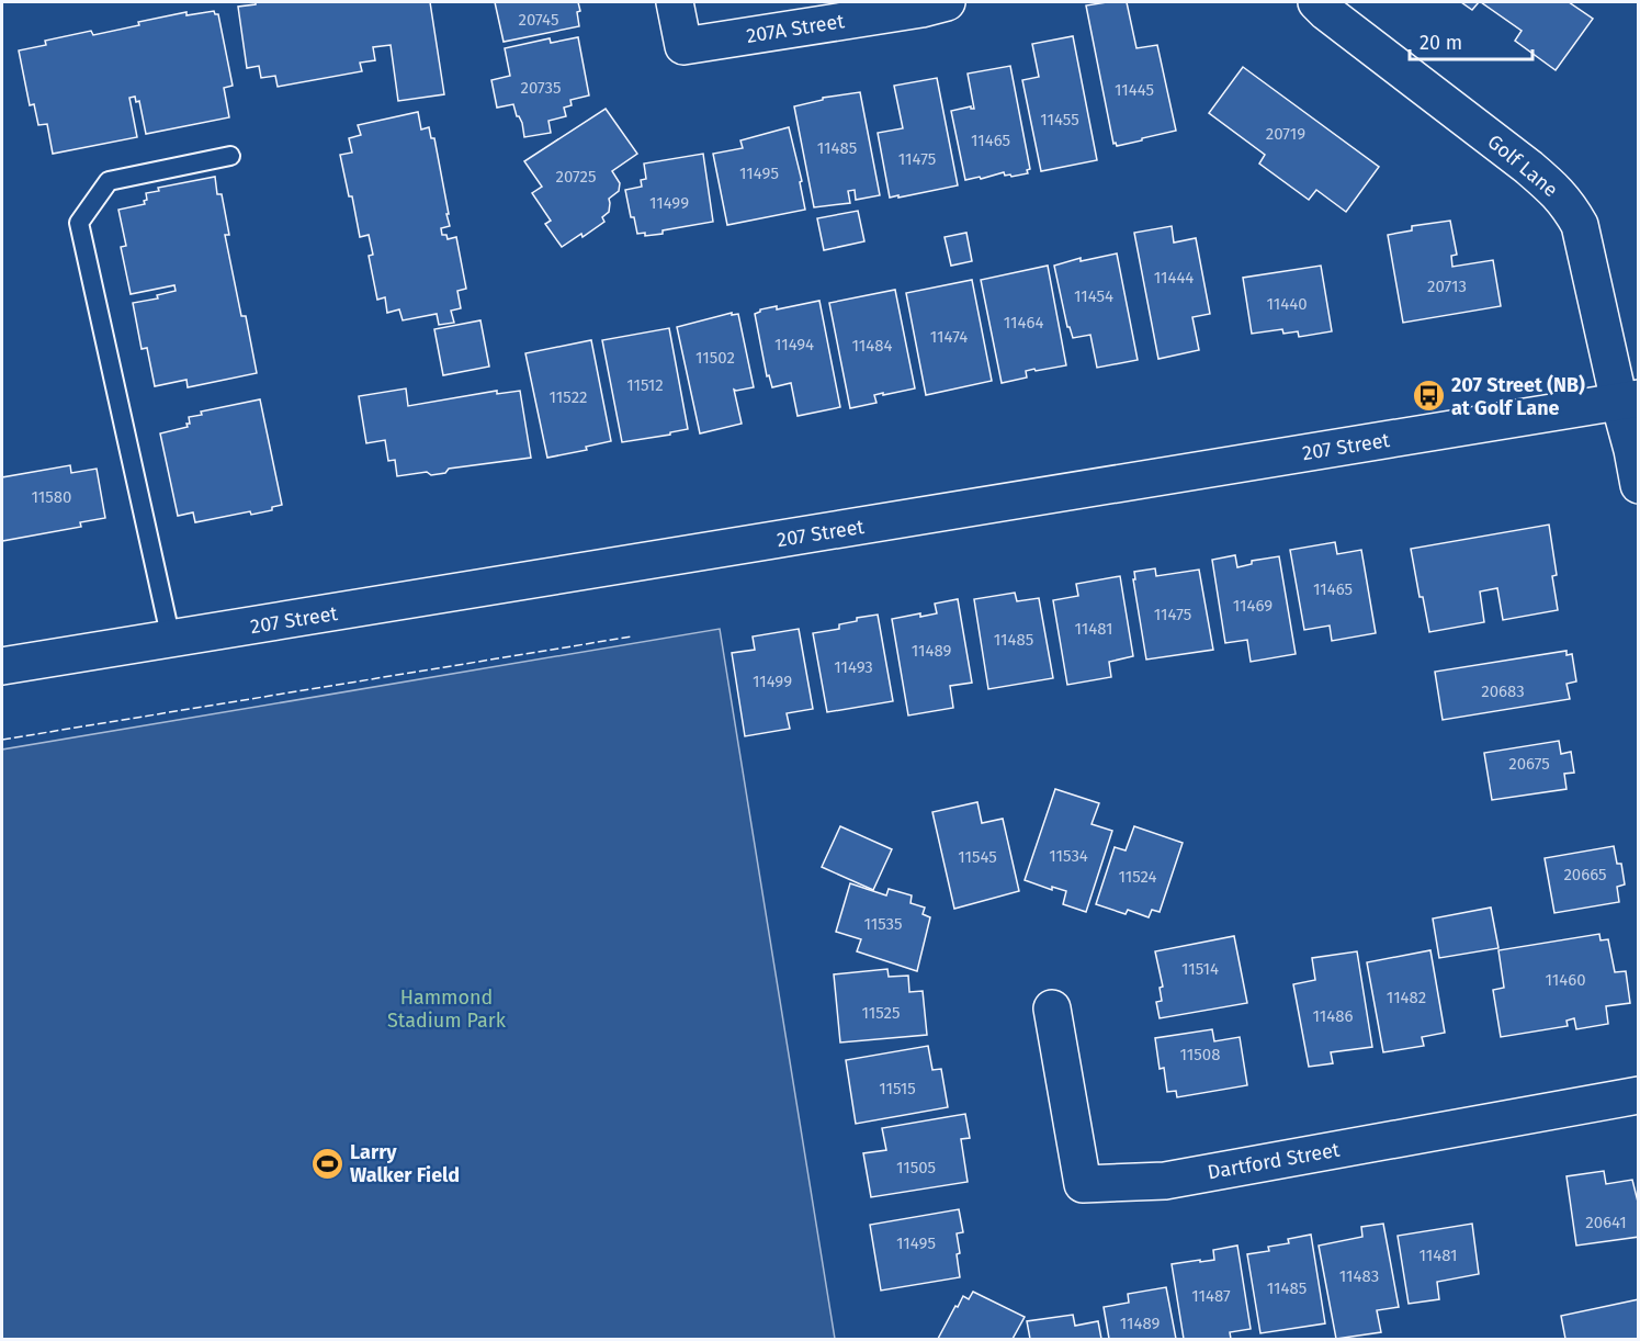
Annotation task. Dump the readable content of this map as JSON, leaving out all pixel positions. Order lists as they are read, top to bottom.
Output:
{
  "streets": {
    "street": [
      "207A Street",
      "Golf Lane",
      "207 Street",
      "Dartford Street"
    ]
  },
  "crossings": [
    ["Golf Lane", "207 Street"]
  ],
  "parks": ["Hammond Stadium Park"],
  "places": {
    "bus stop": ["207 Street (NB) at Golf Lane"],
    "sports": ["Larry Walker Field"]
  },
  "house_numbers": [
    "20745",
    "20735",
    "11445",
    "11455",
    "20719",
    "11465",
    "11485",
    "11475",
    "11495",
    "20725",
    "11499",
    "11444",
    "20713",
    "11454",
    "11440",
    "11464",
    "11474",
    "11494",
    "11484",
    "11502",
    "11512",
    "11522",
    "11580",
    "11465",
    "11469",
    "11475",
    "11481",
    "11485",
    "11489",
    "11493",
    "11499",
    "20683",
    "20675",
    "11534",
    "11545",
    "20665",
    "11524",
    "11535",
    "11514",
    "11460",
    "11482",
    "11525",
    "11486",
    "11508",
    "11515",
    "11505",
    "20641",
    "11495",
    "11481",
    "11483",
    "11485",
    "11487",
    "11489"
  ],
  "scale_bar": "20 m"
}
